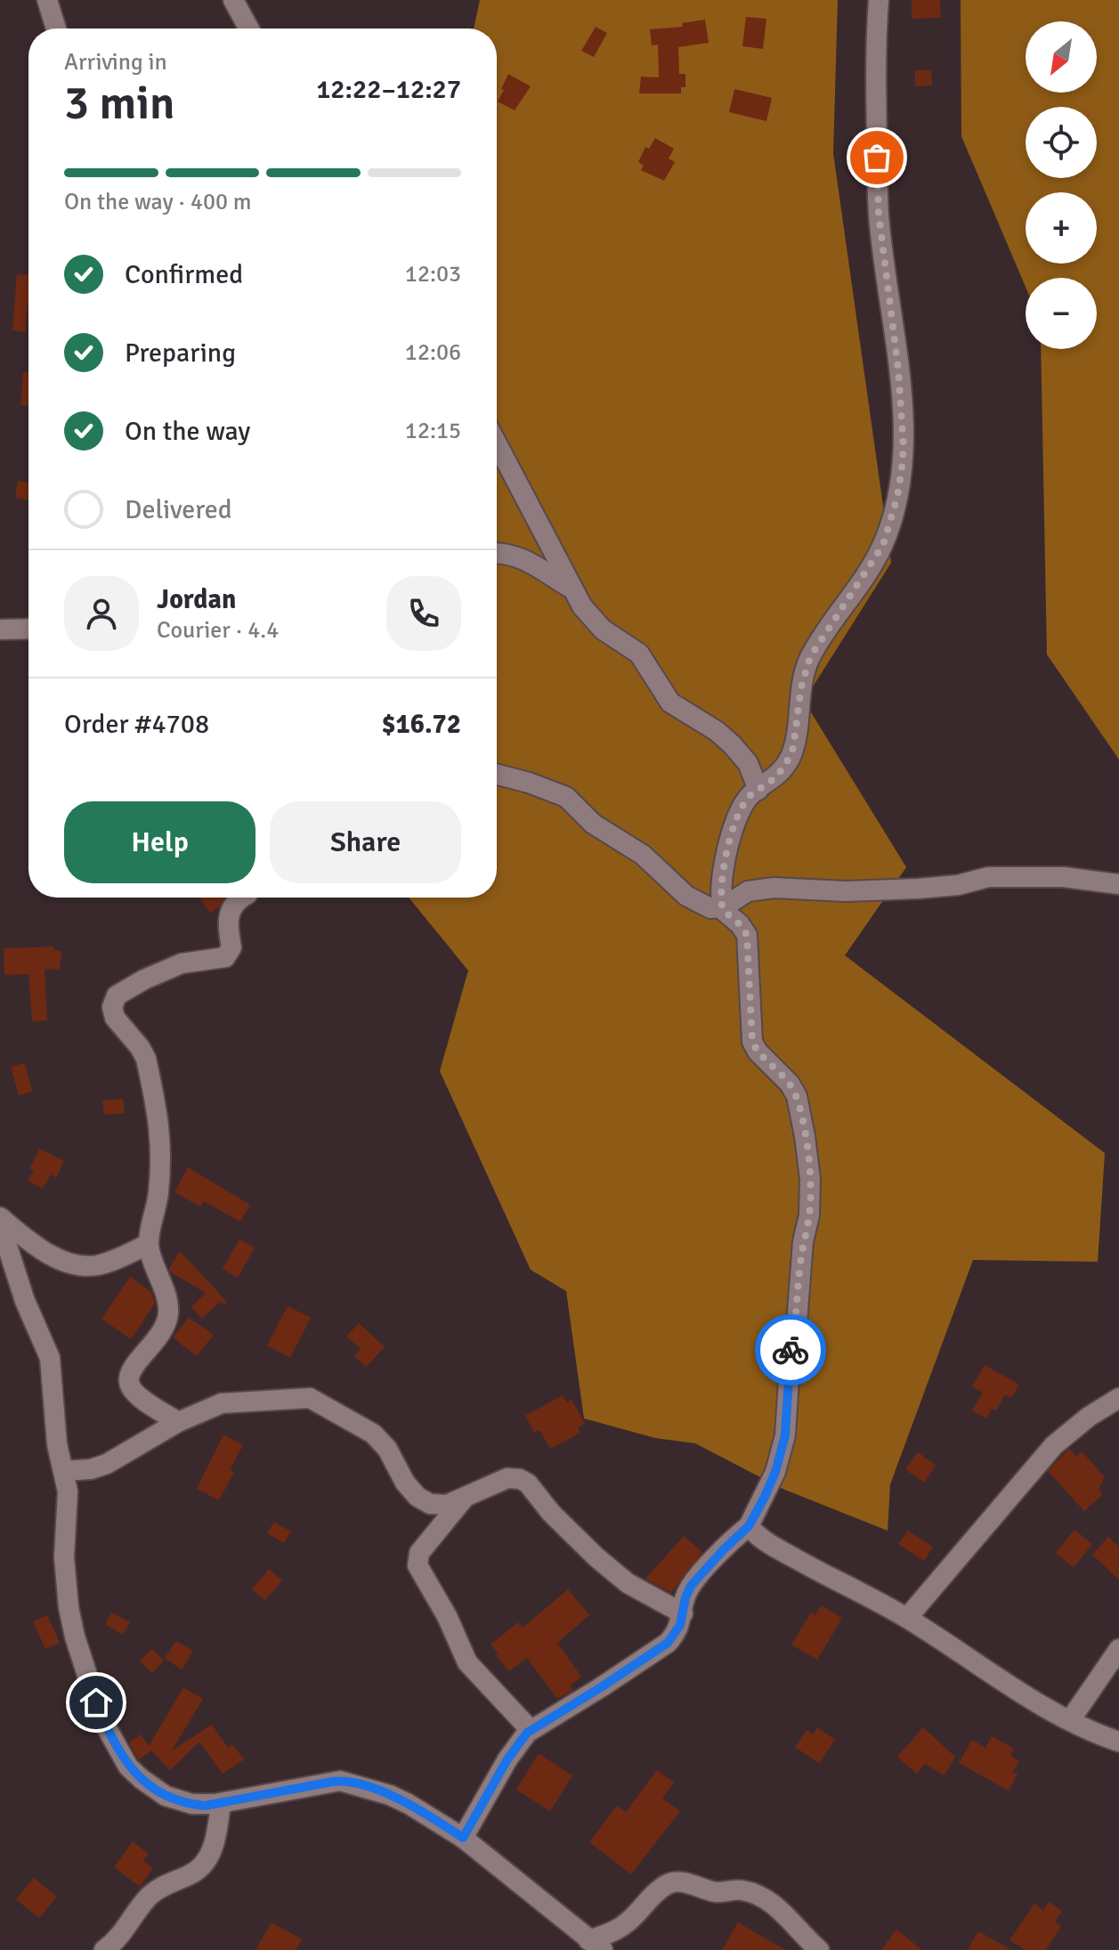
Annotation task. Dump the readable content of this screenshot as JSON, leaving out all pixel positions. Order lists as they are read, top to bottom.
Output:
{
  "north": "bottom left",
  "page": {
    "map_buttons": ["+", "−"],
    "heading": ["3 min", "Arriving in", "12:22–12:27"],
    "panel": [
      "Jordan",
      "Courier · 4.4",
      "Order #4708",
      "$16.72"
    ],
    "bar": "On the way · 400 m",
    "list": [
      ["Confirmed", "12:03"],
      ["Preparing", "12:06"],
      ["On the way", "12:15"],
      "Delivered"
    ],
    "buttons": ["Help", "Share"]
  }
}
